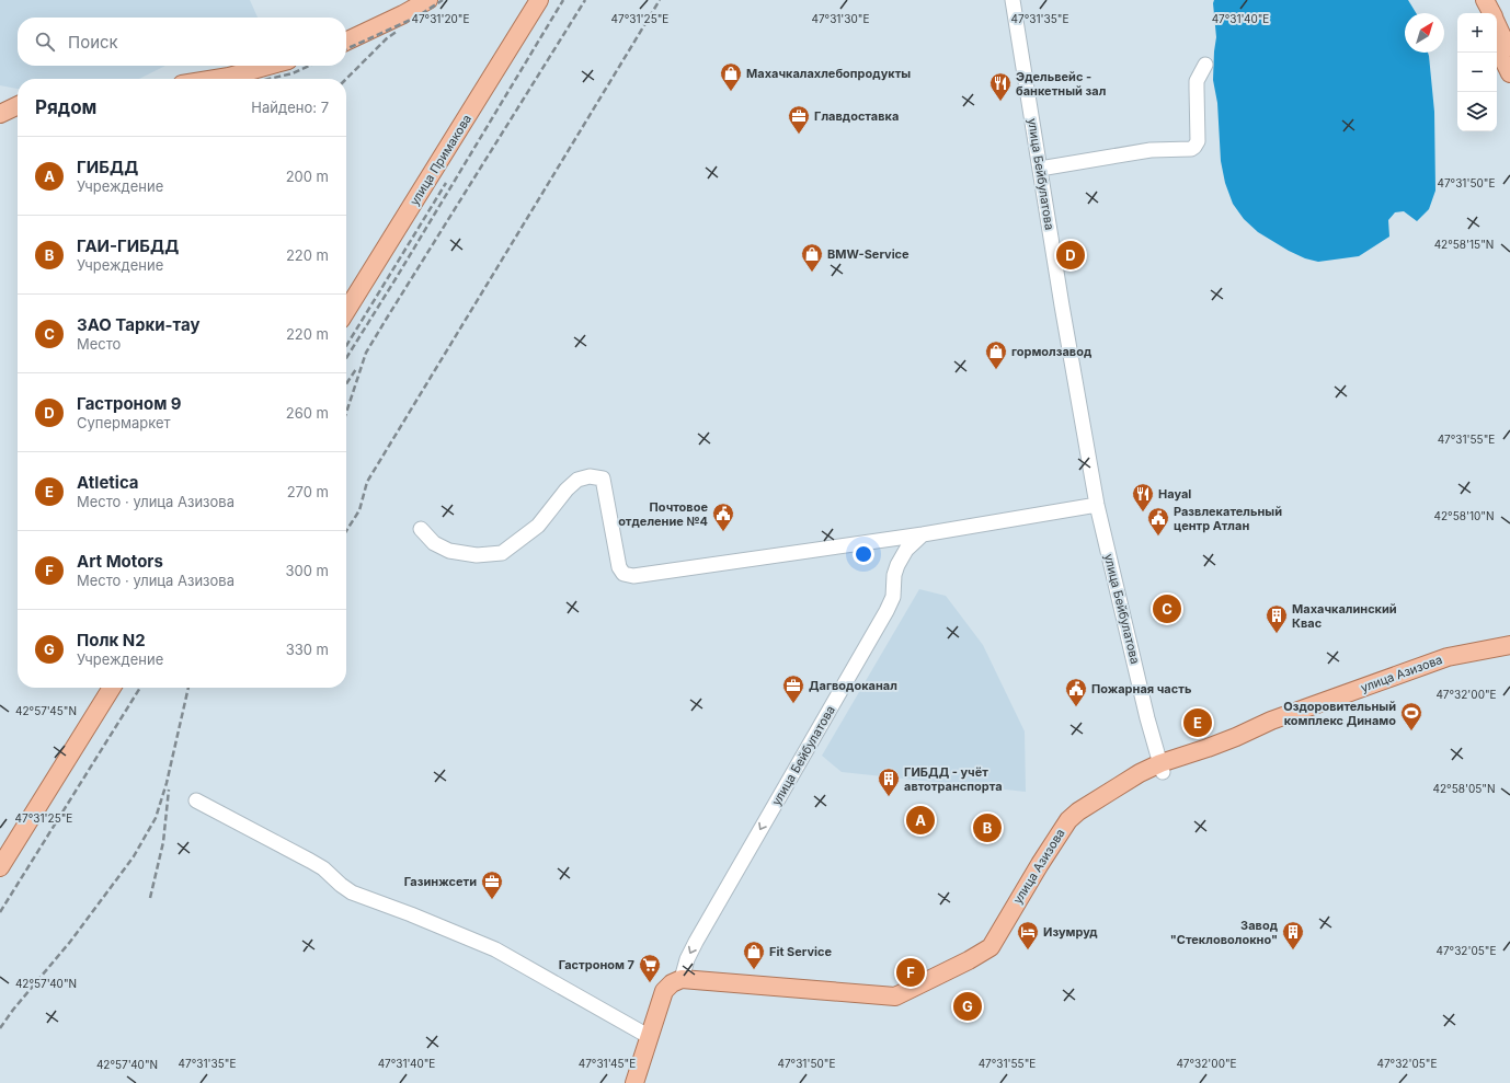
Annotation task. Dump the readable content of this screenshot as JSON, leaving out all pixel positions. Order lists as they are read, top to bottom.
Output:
{
  "streets": {
    "main road": ["улица Примакова", "улица Азизова"],
    "street": ["улица Бейбулатова"]
  },
  "crossings": [
    ["улица Бейбулатова", "улица Азизова"]
  ],
  "one_way": ["улица Бейбулатова"],
  "places": {
    "shop": [
      "Махачкалахлебопродукты",
      "BMW-Service",
      "гормолзавод",
      "Fit Service"
    ],
    "restaurant": ["Эдельвейс - банкетный зал", "Hayal"],
    "office": ["Главдоставка", "Дагводоканал", "Газинжсети"],
    "public building": ["Почтовое отделение №4", "Развлекательный центр Атлан", "Пожарная часть"],
    "building": ["Махачкалинский Квас", "ГИБДД - учёт автотранспорта", "Завод \"Стекловолокно\""],
    "sports": ["Оздоровительный комплекс Динамо"],
    "hotel": ["Изумруд"],
    "supermarket": ["Гастроном 7"]
  },
  "north": "top right",
  "page": {
    "map_buttons": ["+", "−"],
    "search": "Поиск",
    "heading": ["Рядом", "Найдено: 7"],
    "list": [
      {
        "mark": "A",
        "name": "ГИБДД",
        "note": "Учреждение",
        "value": "200 m"
      },
      {
        "mark": "B",
        "name": "ГАИ-ГИБДД",
        "note": "Учреждение",
        "value": "220 m"
      },
      {
        "mark": "C",
        "name": "ЗАО Тарки-тау",
        "note": "Место",
        "value": "220 m"
      },
      {
        "mark": "D",
        "name": "Гастроном 9",
        "note": "Супермаркет",
        "value": "260 m"
      },
      {
        "mark": "E",
        "name": "Atletica",
        "note": "Место · улица Азизова",
        "value": "270 m"
      },
      {
        "mark": "F",
        "name": "Art Motors",
        "note": "Место · улица Азизова",
        "value": "300 m"
      },
      {
        "mark": "G",
        "name": "Полк N2",
        "note": "Учреждение",
        "value": "330 m"
      }
    ],
    "pins": [
      "D",
      "C",
      "E",
      "A",
      "B",
      "F",
      "G"
    ]
  },
  "coordinates": [
    "47°31'20\"E",
    "47°31'25\"E",
    "47°31'30\"E",
    "47°31'35\"E",
    "47°31'40\"E",
    "47°31'50\"E",
    "42°58'15\"N",
    "47°31'55\"E",
    "42°58'10\"N",
    "47°32'00\"E",
    "42°57'45\"N",
    "42°58'05\"N",
    "47°32'05\"E",
    "42°57'40\"N",
    "47°31'45\"E"
  ]
}
